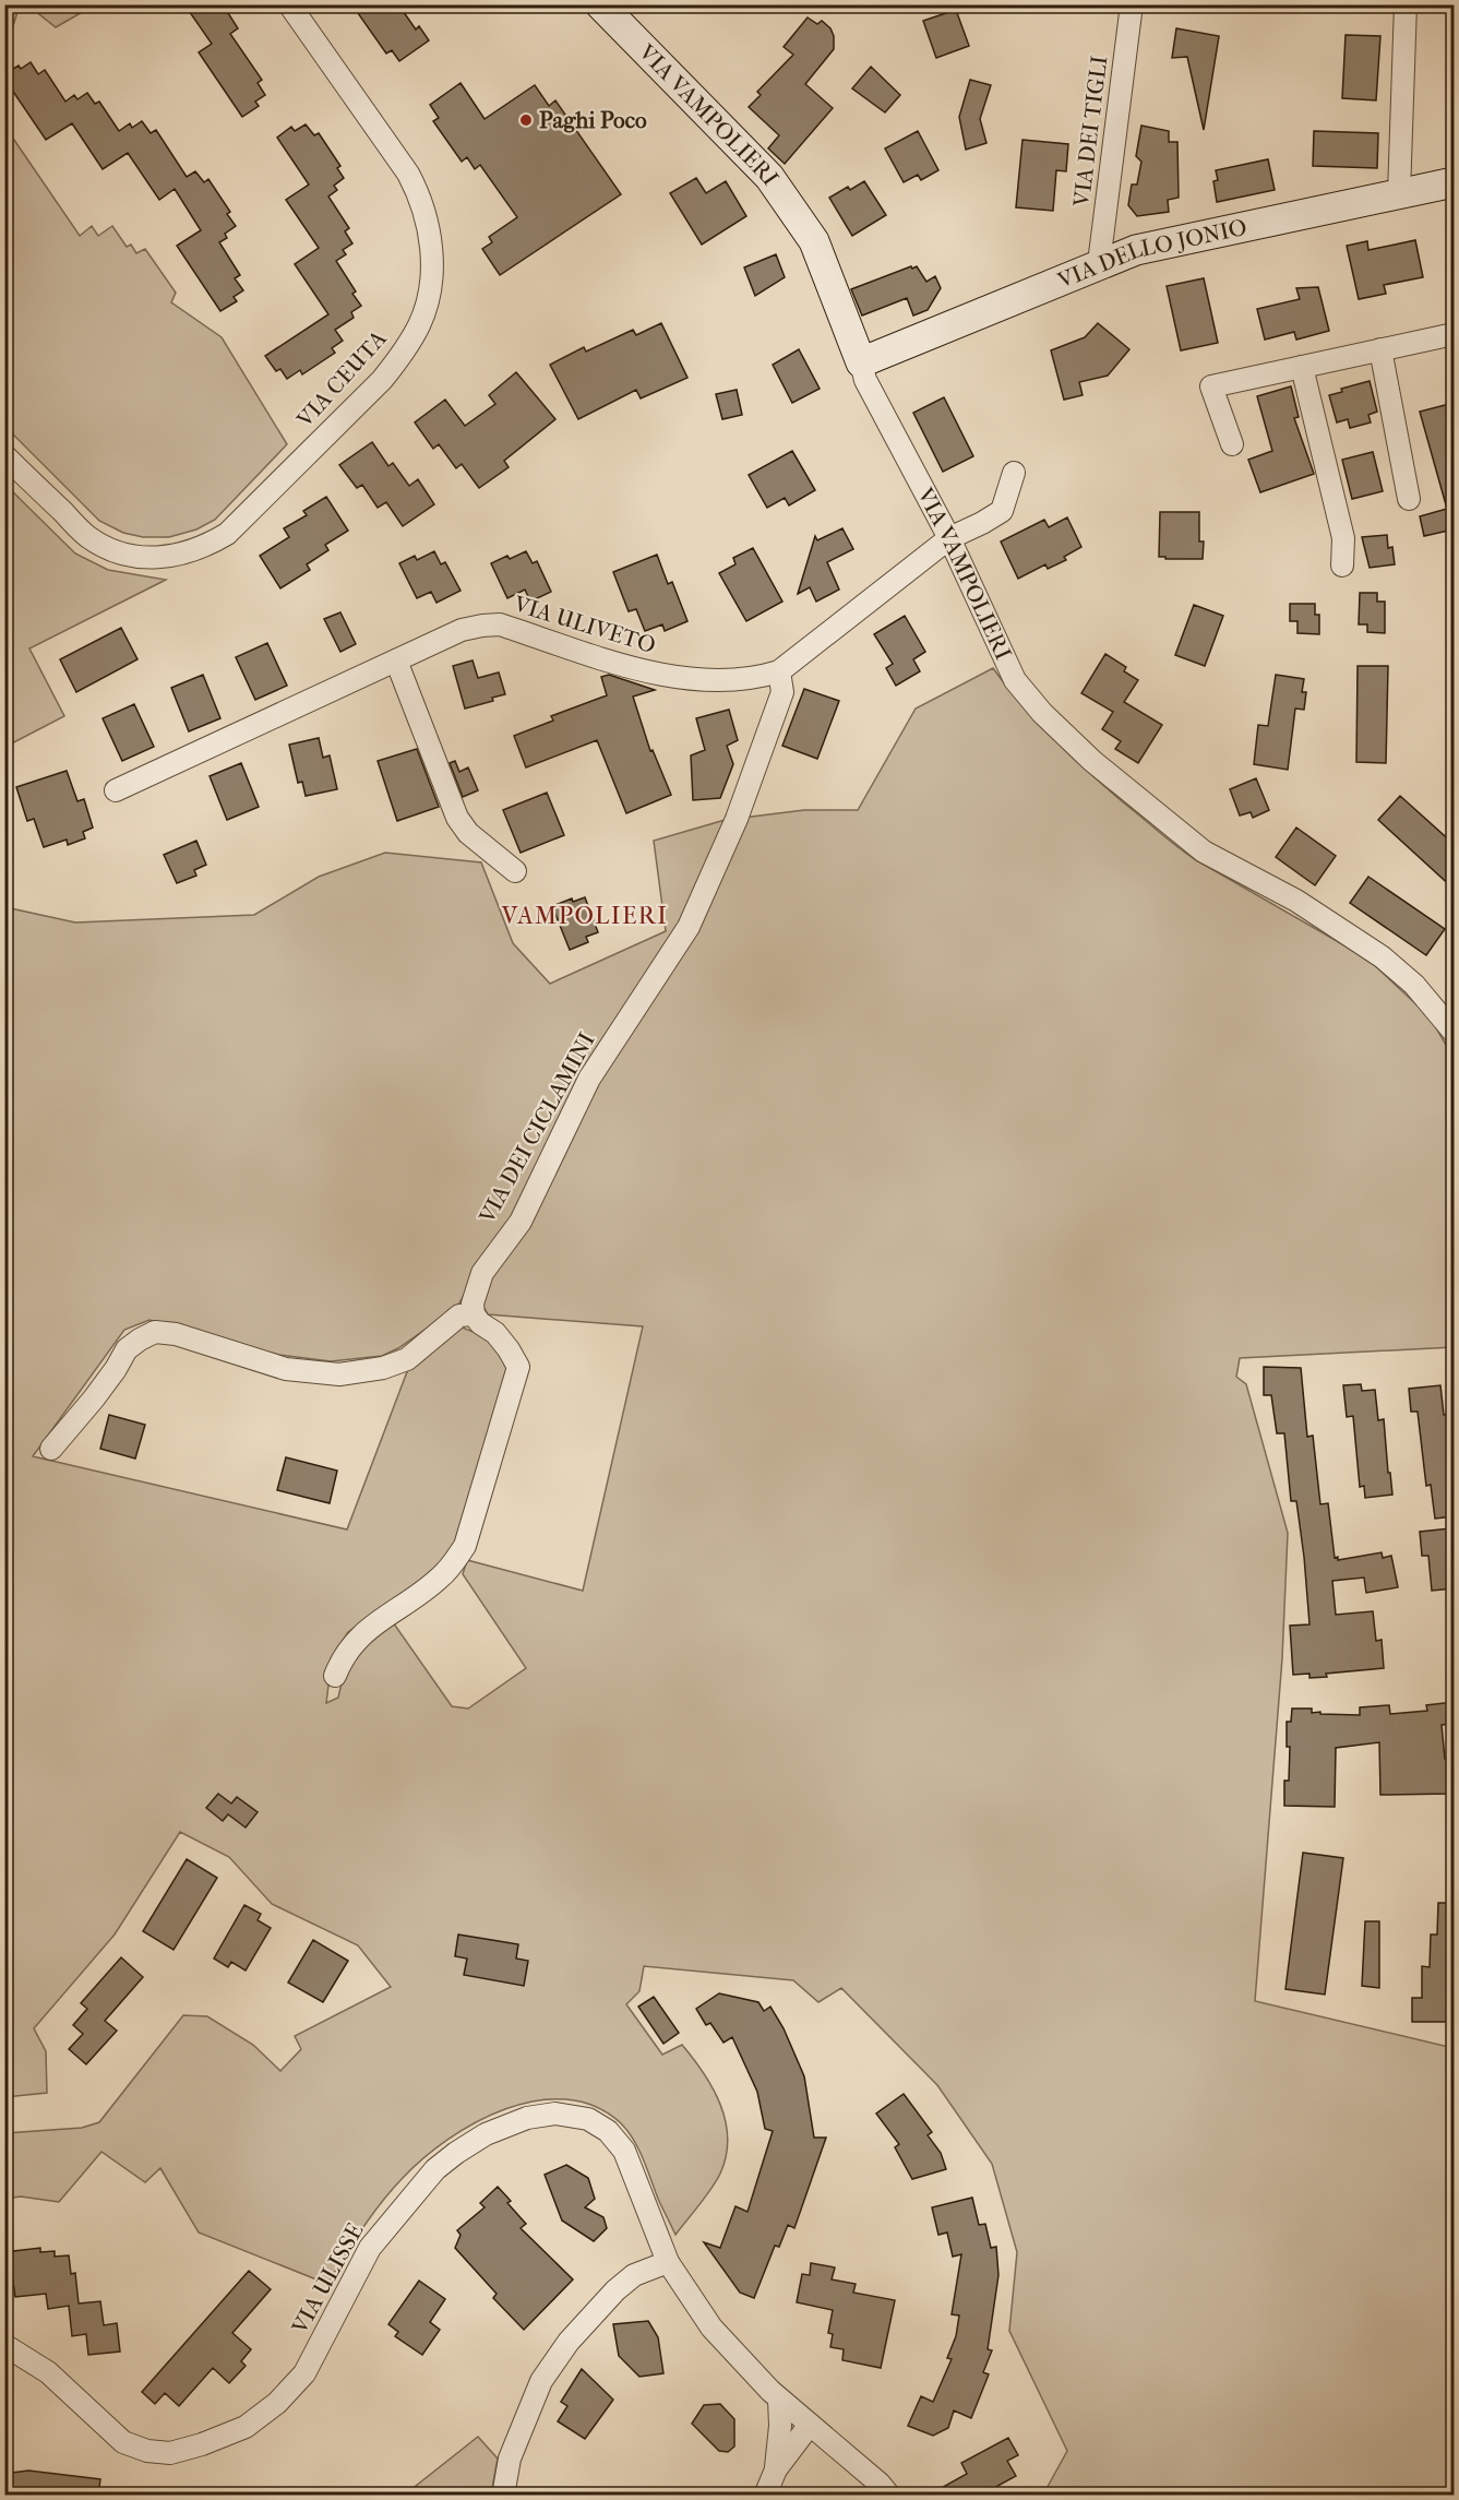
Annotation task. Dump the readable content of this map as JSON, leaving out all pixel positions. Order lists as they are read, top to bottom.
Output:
{
  "streets": {
    "street": [
      "VIA VAMPOLIERI",
      "VIA DEI TIGLI",
      "VIA DELLO JONIO",
      "VIA CEUTA",
      "VIA ULIVETO",
      "VIA DEI CICLAMINI",
      "VIA ULISSE"
    ]
  },
  "crossings": [
    ["VIA VAMPOLIERI", "VIA DELLO JONIO"],
    ["VIA VAMPOLIERI", "VIA ULIVETO"],
    ["VIA DEI TIGLI", "VIA DELLO JONIO"],
    ["VIA ULIVETO", "VIA DEI CICLAMINI"]
  ],
  "districts": ["VAMPOLIERI"],
  "places": ["Paghi Poco"]
}
